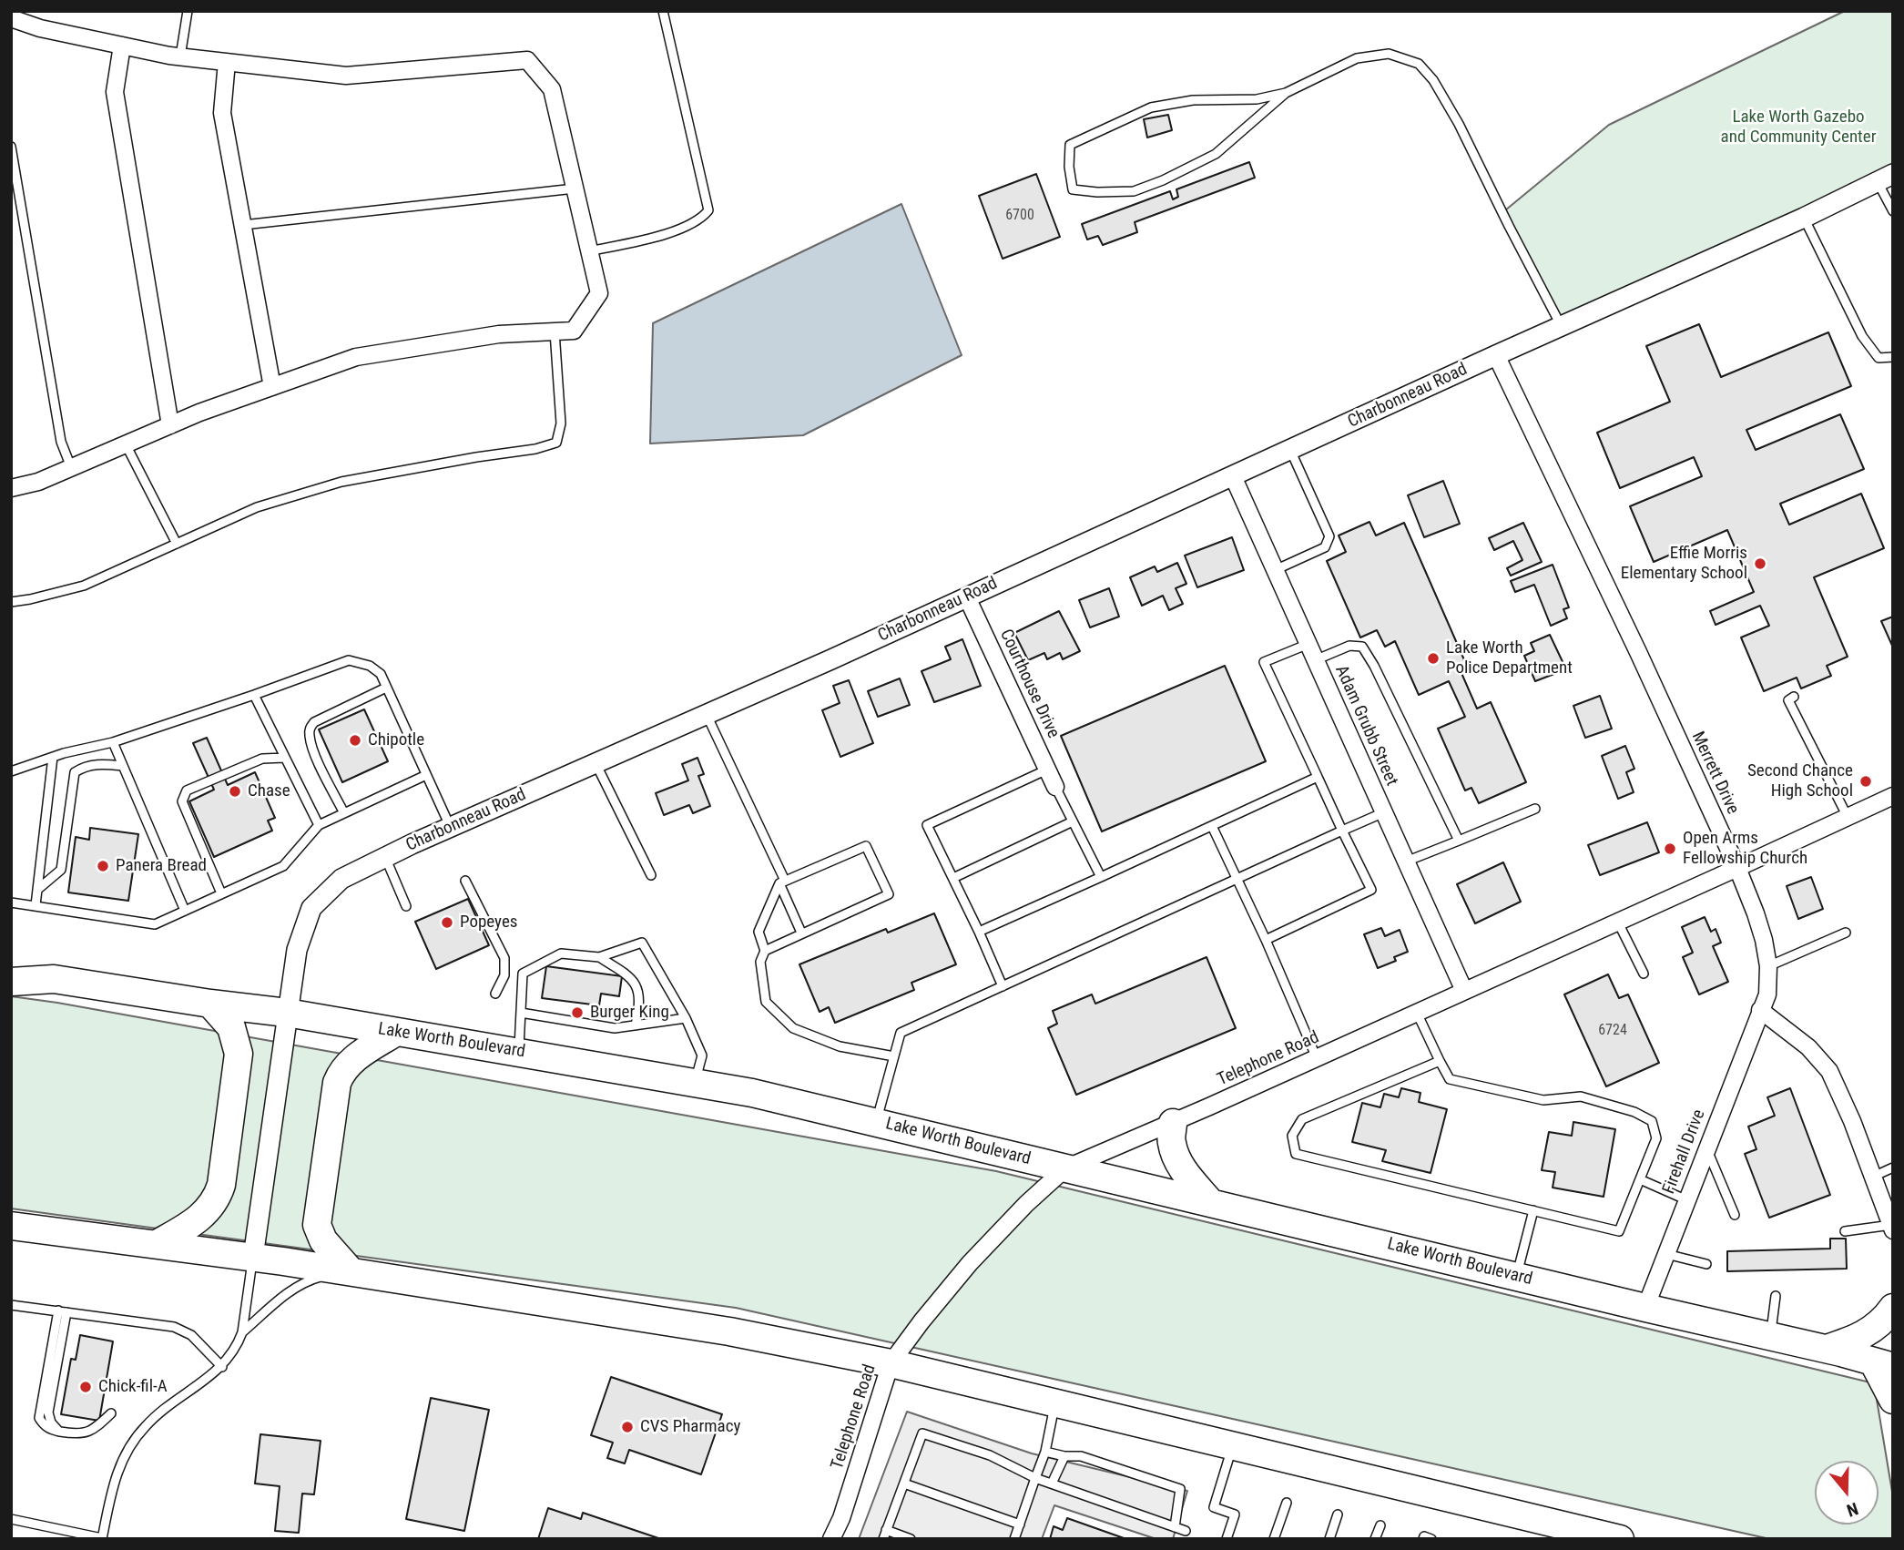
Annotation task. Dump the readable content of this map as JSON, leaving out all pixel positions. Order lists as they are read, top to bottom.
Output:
{
  "streets": {
    "highway": ["Lake Worth Boulevard"],
    "street": [
      "Charbonneau Road",
      "Courthouse Drive",
      "Adam Grubb Street",
      "Merrett Drive",
      "Telephone Road",
      "Firehall Drive"
    ]
  },
  "crossings": [
    ["Charbonneau Road", "Courthouse Drive"],
    ["Charbonneau Road", "Adam Grubb Street"],
    ["Charbonneau Road", "Merrett Drive"],
    ["Charbonneau Road", "Lake Worth Boulevard"],
    ["Adam Grubb Street", "Telephone Road"],
    ["Merrett Drive", "Telephone Road"],
    ["Merrett Drive", "Firehall Drive"],
    ["Lake Worth Boulevard", "Telephone Road"],
    ["Lake Worth Boulevard", "Firehall Drive"]
  ],
  "parks": ["Lake Worth Gazebo and Community Center"],
  "places": [
    "Effie Morris Elementary School",
    "Lake Worth Police Department",
    "Chipotle",
    "Second Chance High School",
    "Chase",
    "Open Arms Fellowship Church",
    "Panera Bread",
    "Popeyes",
    "Burger King",
    "Chick-fil-A",
    "CVS Pharmacy"
  ],
  "house_numbers": ["6700", "6724"],
  "north": "bottom"
}
